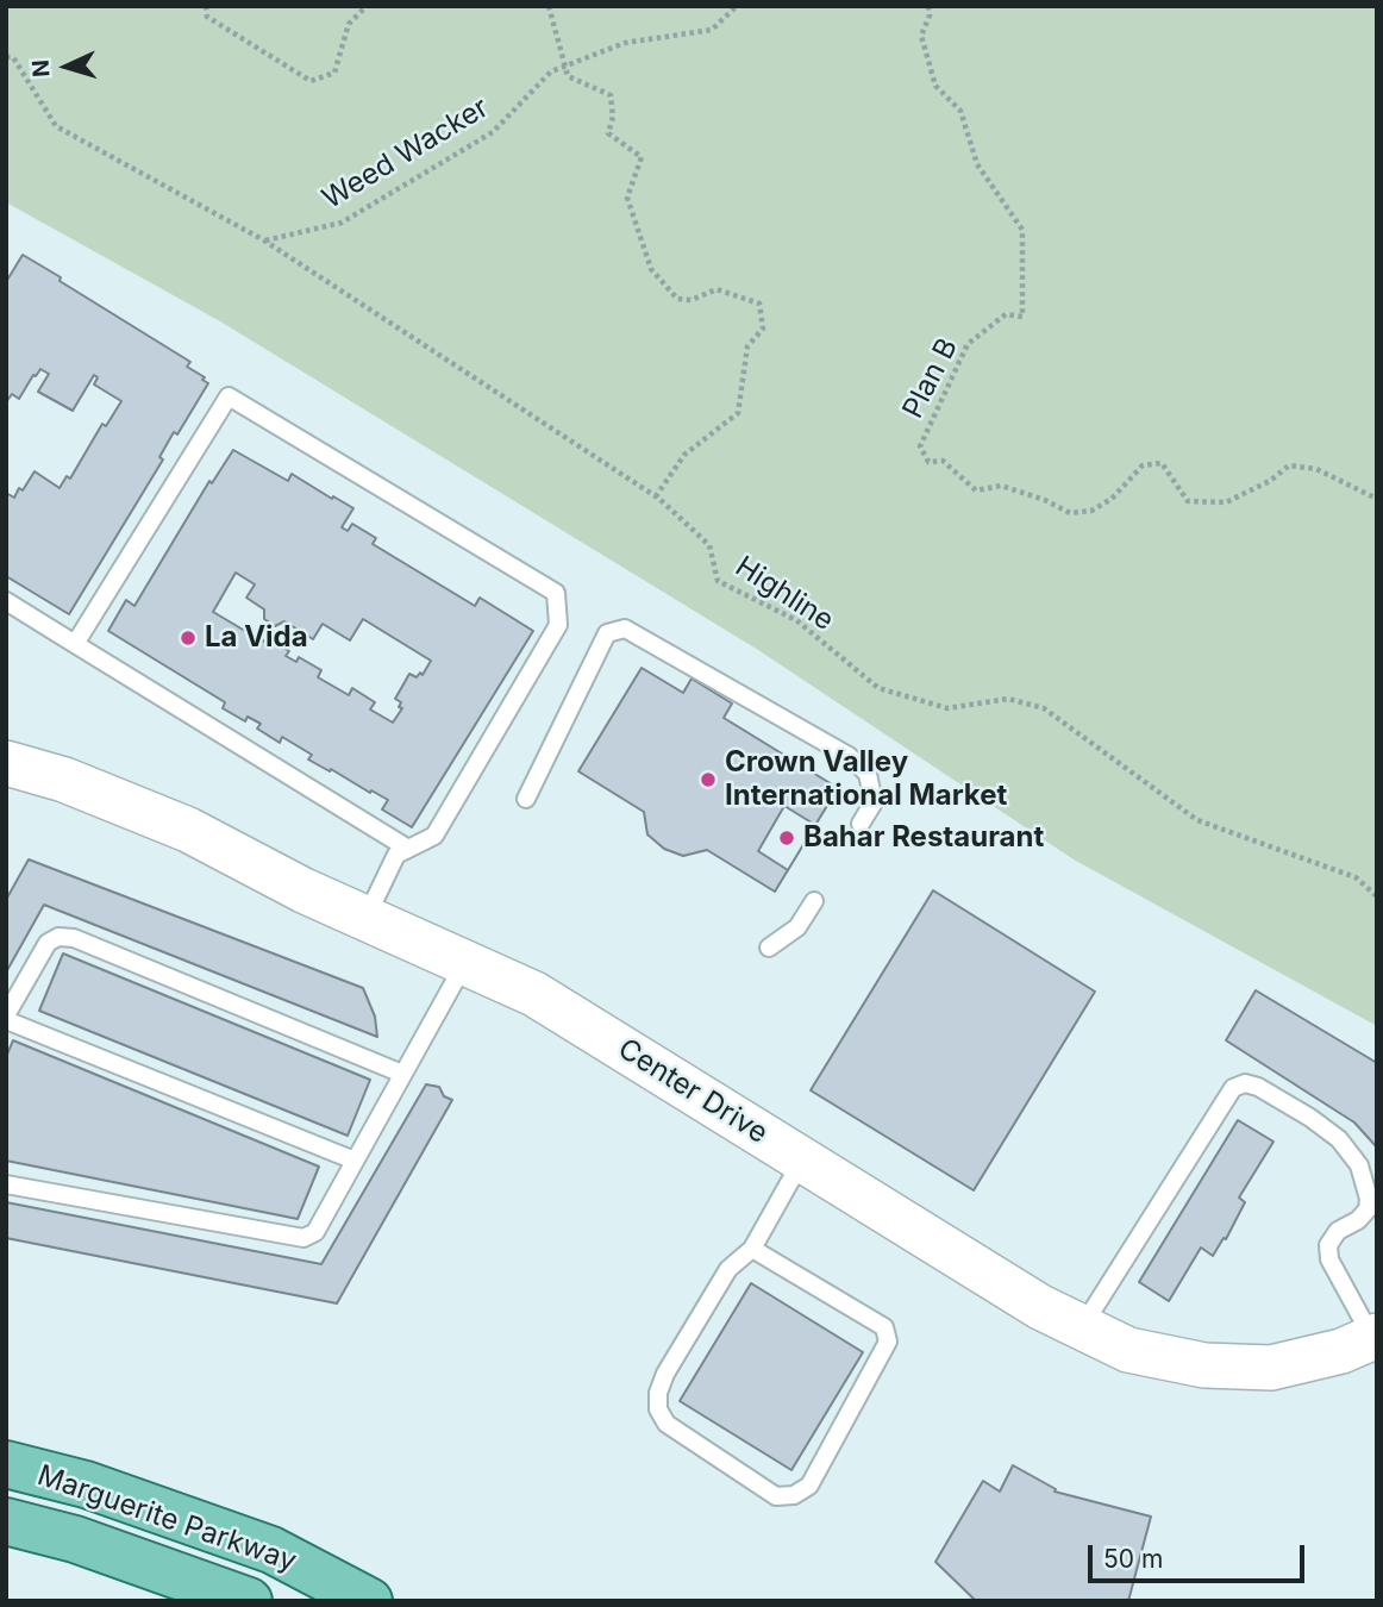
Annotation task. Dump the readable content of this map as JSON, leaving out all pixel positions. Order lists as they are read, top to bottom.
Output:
{
  "streets": {
    "main road": ["Marguerite Parkway"],
    "street": ["Center Drive"],
    "path": ["Weed Wacker", "Plan B", "Highline"]
  },
  "crossings": [
    ["Weed Wacker", "Highline"]
  ],
  "places": ["La Vida", "Crown Valley International Market", "Bahar Restaurant"],
  "scale_bar": "50 m",
  "north": "left"
}
